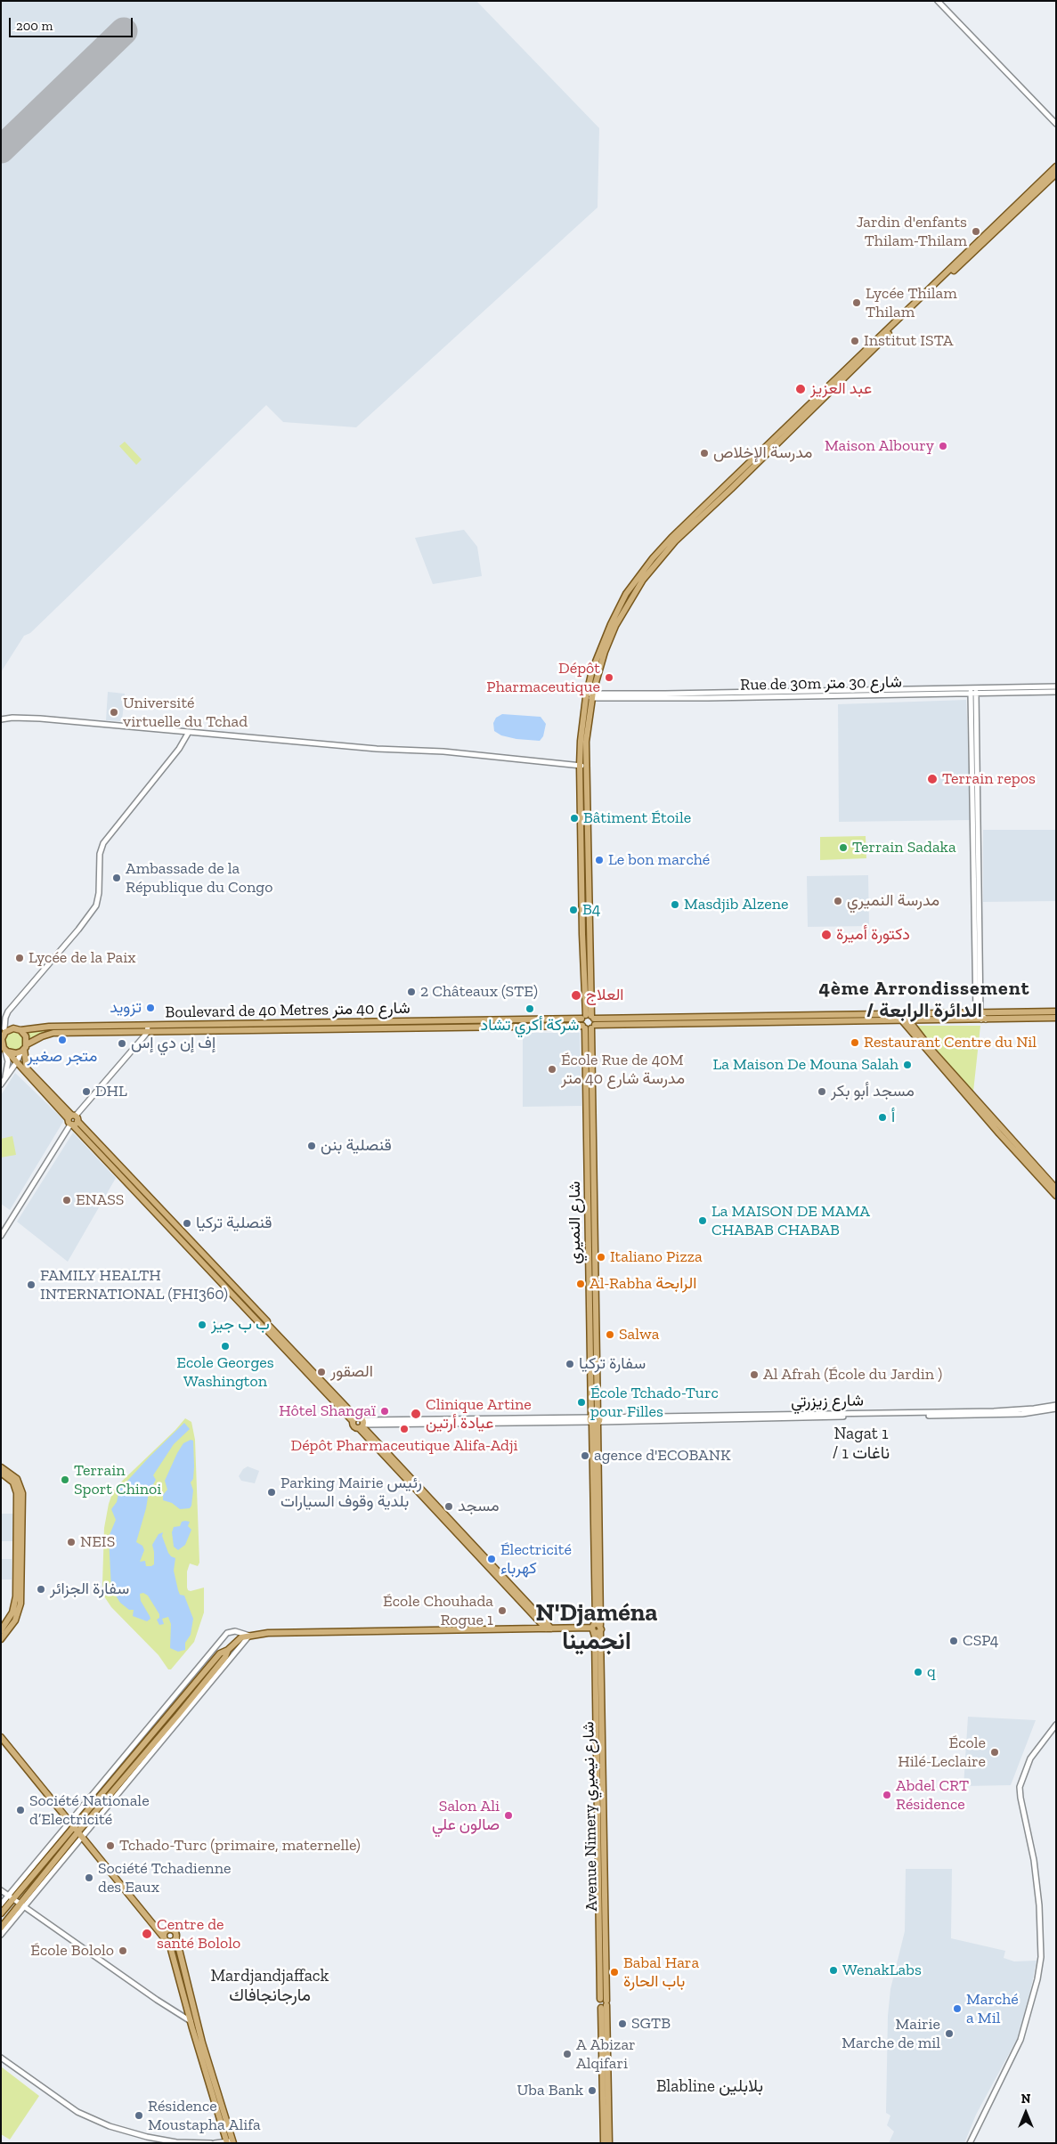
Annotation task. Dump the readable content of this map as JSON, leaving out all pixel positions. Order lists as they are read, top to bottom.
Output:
{
  "streets": {
    "main road": ["Boulevard de 40 Metres شارع 40 متر", "شارع النميري", "Avenue Nimery شارع نيميري"],
    "street": ["Rue de 30m شارع 30 متر", "شارع زيزرتي"]
  },
  "crossings": [
    ["Boulevard de 40 Metres شارع 40 متر", "شارع النميري"],
    ["شارع النميري", "شارع زيزرتي"],
    ["شارع النميري", "Avenue Nimery شارع نيميري"],
    ["شارع زيزرتي", "Avenue Nimery شارع نيميري"]
  ],
  "districts": [
    "4ème Arrondissement / الدائرة الرابعة",
    "Nagat 1 / ناغات 1",
    "N'Djaména انجمينا",
    "Mardjandjaffack مارجانجافاك",
    "Blabline بلابلين"
  ],
  "places": [
    "Jardin d'enfants Thilam-Thilam",
    "Lycée Thilam Thilam",
    "Institut ISTA",
    "عبد العزيز",
    "Maison Alboury",
    "مدرسة الإخلاص",
    "Dépôt Pharmaceutique",
    "Université virtuelle du Tchad",
    "Terrain repos",
    "Bâtiment Étoile",
    "Terrain Sadaka",
    "Le bon marché",
    "Ambassade de la République du Congo",
    "مدرسة النميري",
    "Masdjib Alzene",
    "B4",
    "دكتورة أميرة",
    "Lycée de la Paix",
    "2 Châteaux (STE)",
    "العلاج",
    "تزويد",
    "شركة أكري تشاد",
    "متجر صغير",
    "Restaurant Centre du Nil",
    "إف إن دي إس",
    "La Maison De Mouna Salah",
    "École Rue de 40M مدرسة شارع 40 متر",
    "DHL",
    "مسجد أبو بكر",
    "أ",
    "قنصلية بنن",
    "ENASS",
    "La MAISON DE MAMA CHABAB CHABAB",
    "قنصلية تركيا",
    "Italiano Pizza",
    "Al-Rabha الرابحة",
    "FAMILY HEALTH INTERNATIONAL (FHI360)",
    "ب ب جيز",
    "Salwa",
    "Ecole Georges Washington",
    "سفارة تركيا",
    "الصقور",
    "Al Afrah (École du Jardin )",
    "École Tchado-Turc pour Filles",
    "Hôtel Shangaï",
    "Clinique Artine عيادة أرتين",
    "Dépôt Pharmaceutique Alifa-Adji",
    "agence d'ECOBANK",
    "Terrain Sport Chinoi",
    "Parking Mairie رئيس بلدية وقوف السيارات",
    "مسجد",
    "NEIS",
    "Électricité كهرباء",
    "سفارة الجزائر",
    "École Chouhada Rogue 1",
    "CSP4",
    "q",
    "École Hilé-Leclaire",
    "Abdel CRT Résidence",
    "Société Nationale d’Electricité",
    "Salon Ali صالون علي",
    "Tchado-Turc (primaire, maternelle)",
    "Société Tchadienne des Eaux",
    "Centre de santé Bololo",
    "École Bololo",
    "WenakLabs",
    "Babal Hara باب الحارة",
    "Marché a Mil",
    "SGTB",
    "Mairie Marche de mil",
    "A Abizar Alqifari",
    "Uba Bank",
    "Résidence Moustapha Alifa"
  ],
  "scale_bar": "200 m",
  "north": "top"
}
